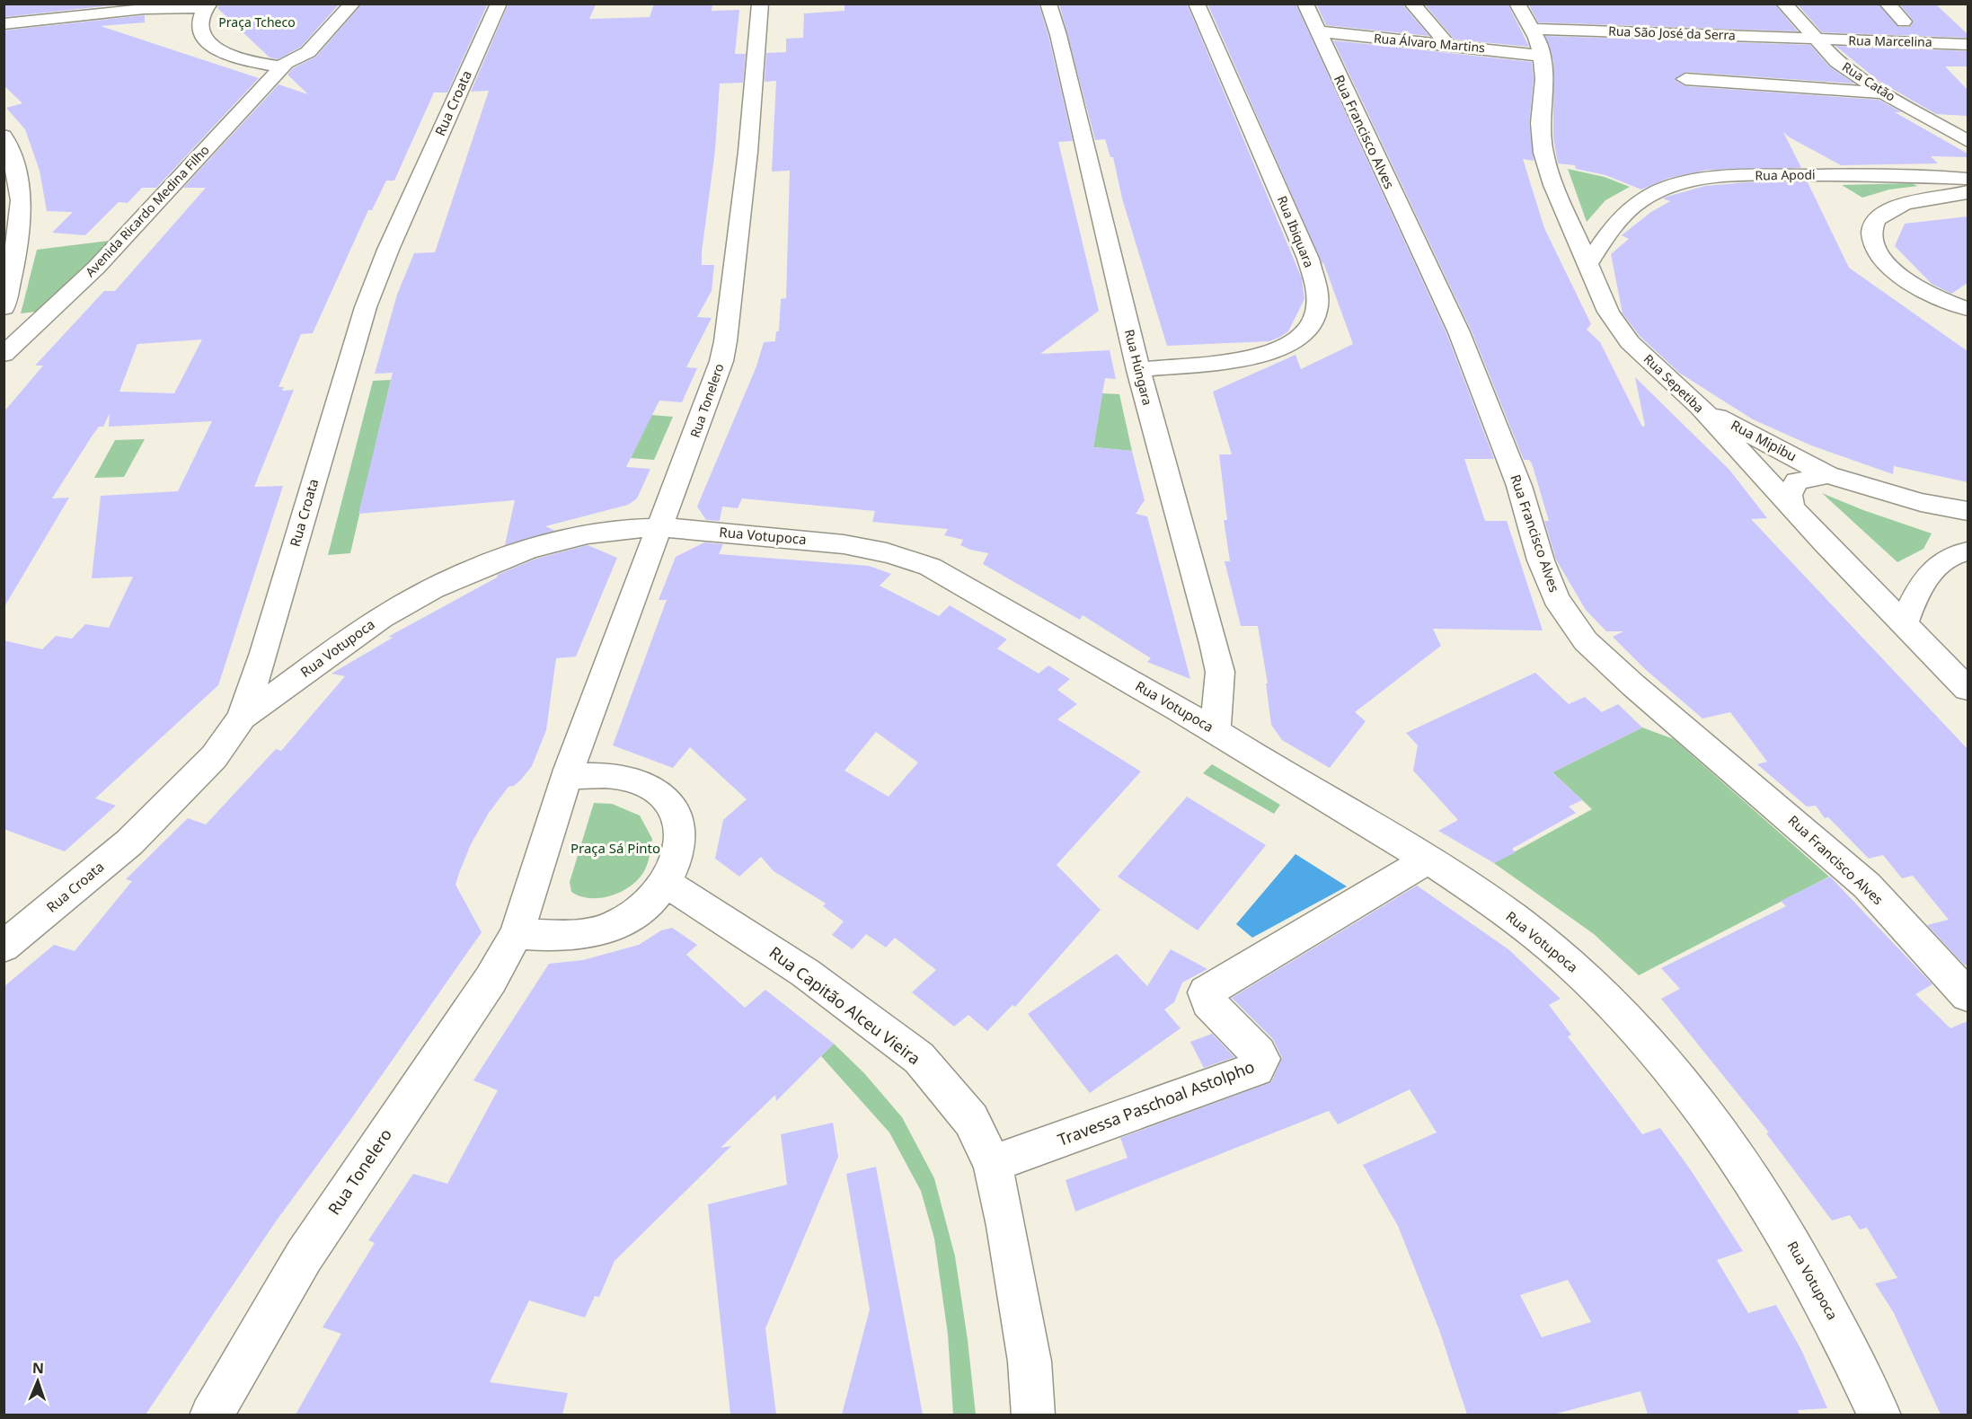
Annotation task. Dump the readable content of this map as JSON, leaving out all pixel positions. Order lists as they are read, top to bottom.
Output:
{
  "streets": {
    "street": [
      "Rua São José da Serra",
      "Rua Marcelina",
      "Rua Álvaro Martins",
      "Rua Catão",
      "Rua Croata",
      "Rua Francisco Alves",
      "Rua Apodi",
      "Avenida Ricardo Medina Filho",
      "Rua Ibiquara",
      "Rua Húngara",
      "Rua Sepetiba",
      "Rua Tonelero",
      "Rua Mipibu",
      "Rua Votupoca",
      "Rua Capitão Alceu Vieira",
      "Travessa Paschoal Astolpho"
    ]
  },
  "crossings": [
    ["Rua São José da Serra", "Rua Marcelina"],
    ["Rua São José da Serra", "Rua Catão"],
    ["Rua São José da Serra", "Rua Sepetiba"],
    ["Rua Marcelina", "Rua Catão"],
    ["Rua Álvaro Martins", "Rua Francisco Alves"],
    ["Rua Álvaro Martins", "Rua Sepetiba"],
    ["Rua Croata", "Rua Votupoca"],
    ["Rua Apodi", "Rua Sepetiba"],
    ["Rua Ibiquara", "Rua Húngara"],
    ["Rua Húngara", "Rua Votupoca"],
    ["Rua Sepetiba", "Rua Mipibu"],
    ["Rua Tonelero", "Rua Votupoca"],
    ["Rua Votupoca", "Travessa Paschoal Astolpho"],
    ["Rua Capitão Alceu Vieira", "Travessa Paschoal Astolpho"]
  ],
  "parks": ["Praça Tcheco", "Praça Sá Pinto"],
  "north": "top"
}
